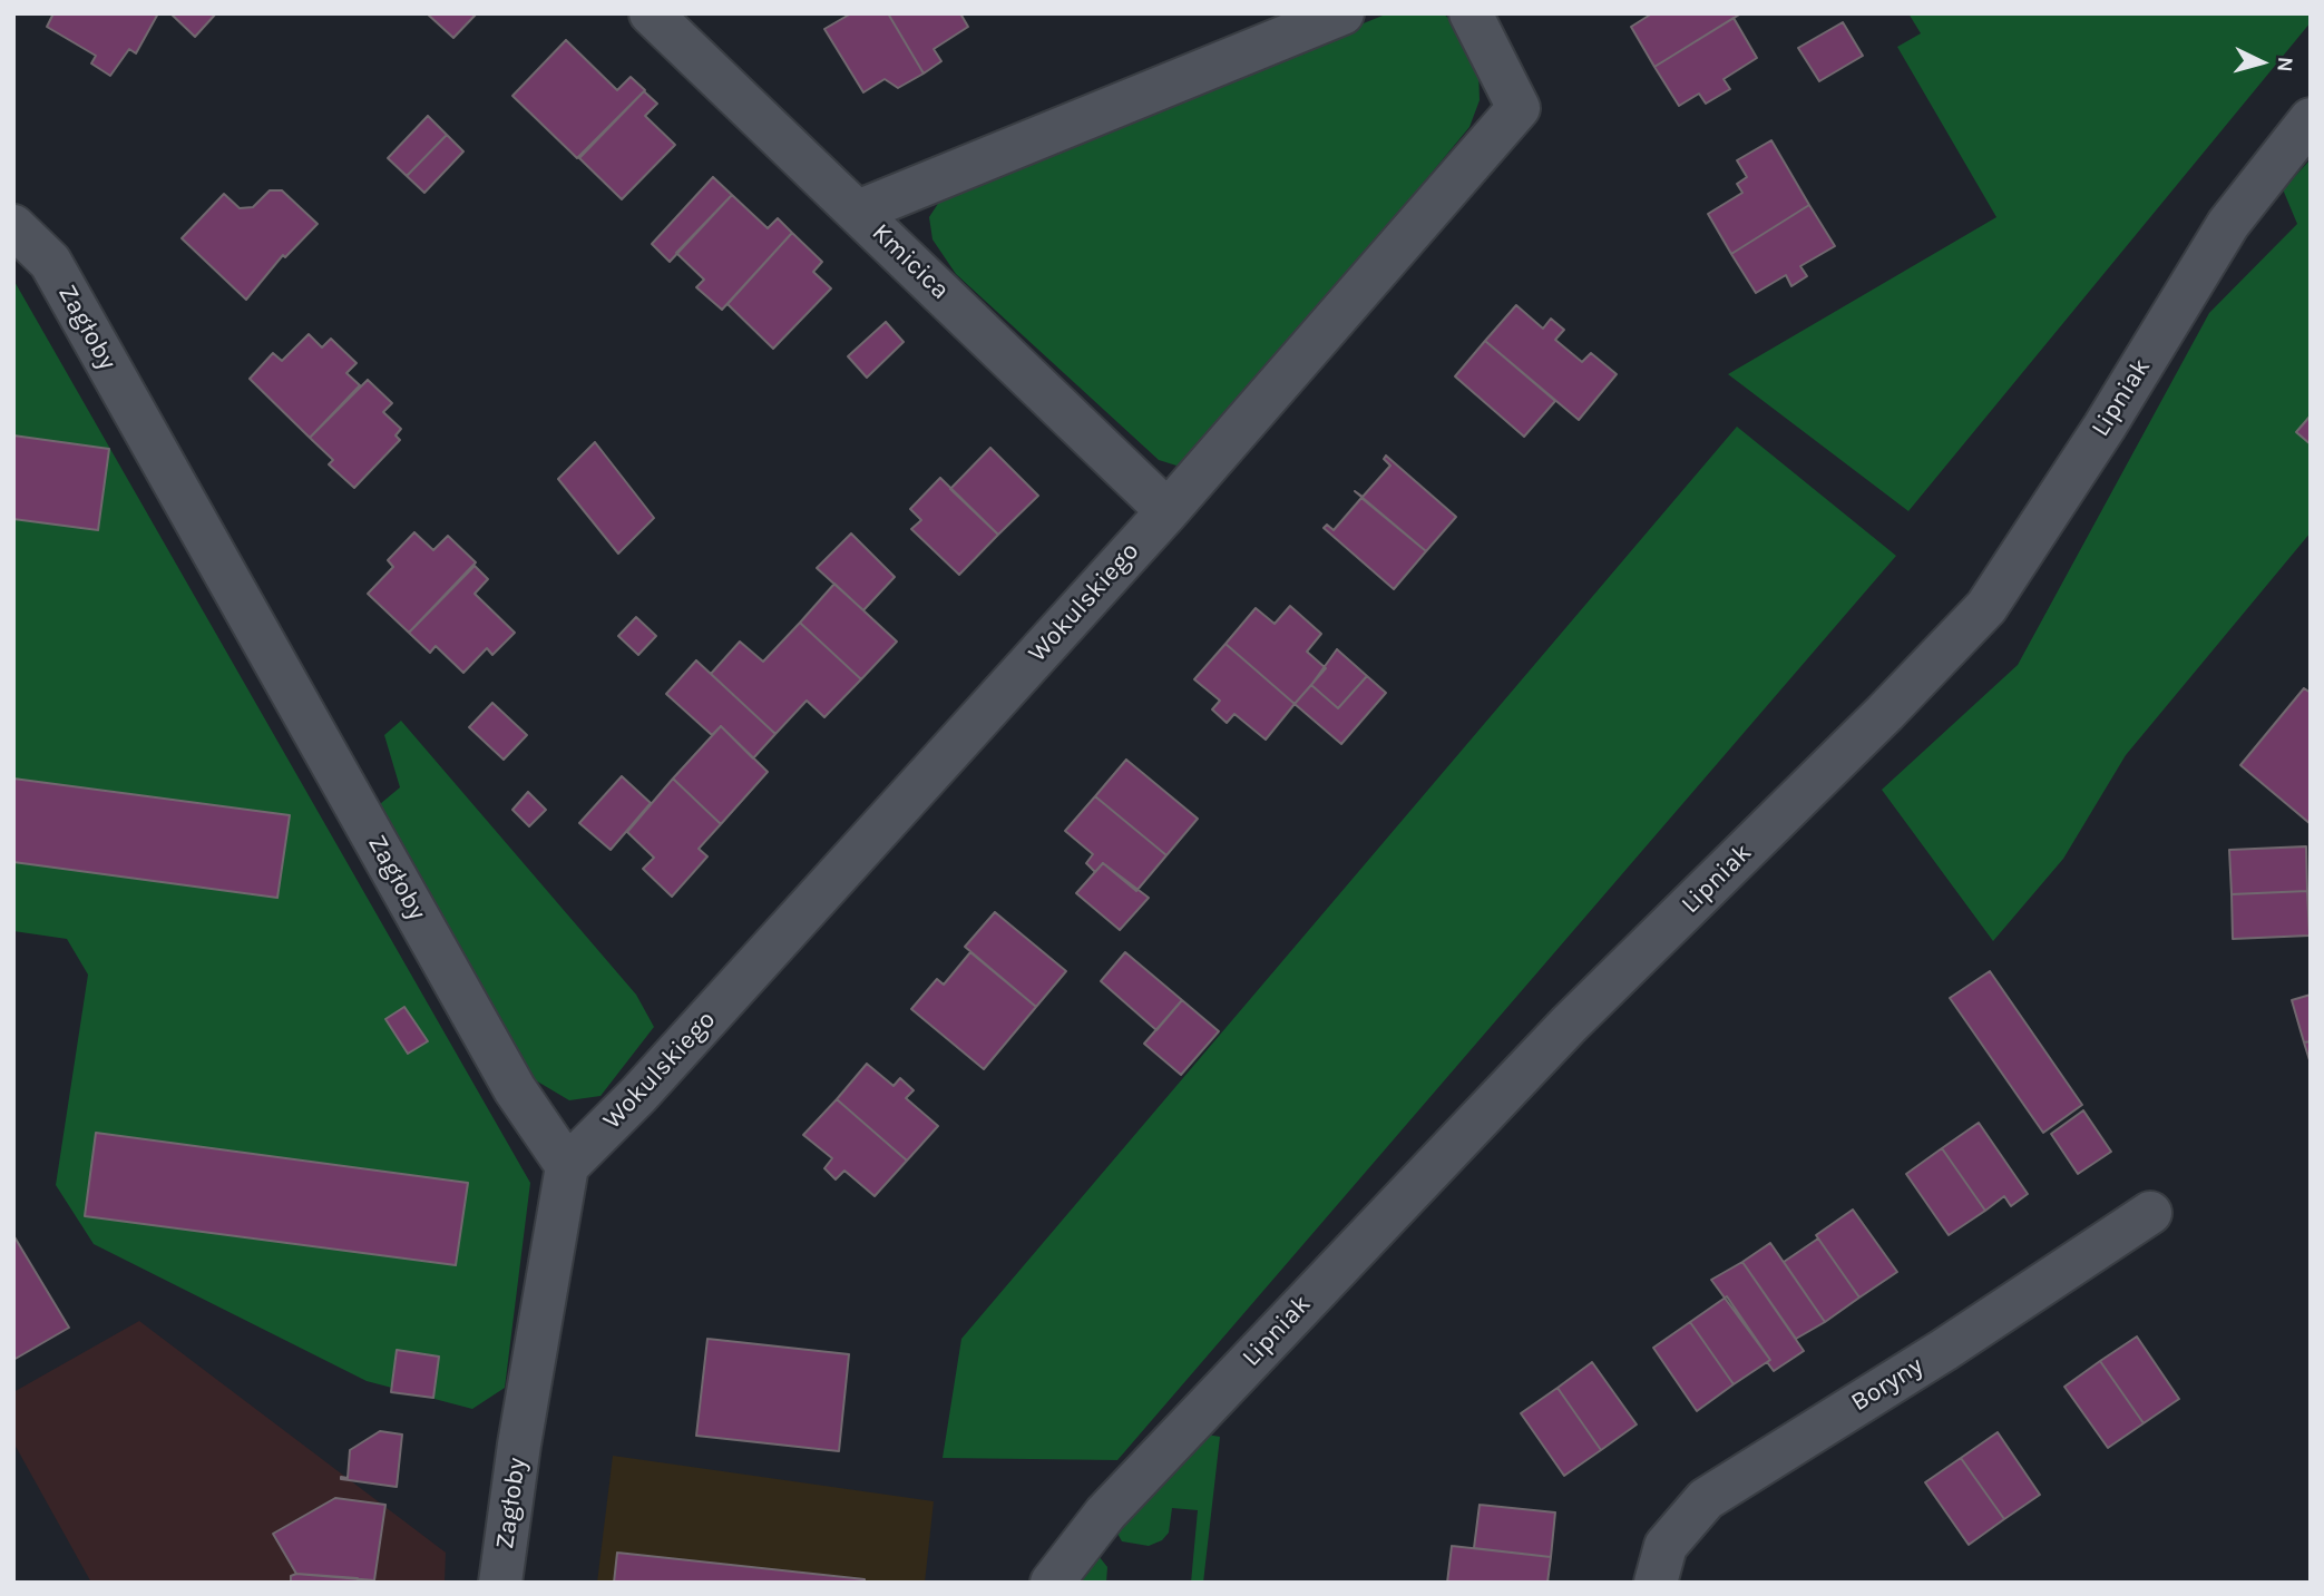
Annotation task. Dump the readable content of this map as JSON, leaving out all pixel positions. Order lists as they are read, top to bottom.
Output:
{
  "streets": {
    "street": [
      "Kmicica",
      "Zagłoby",
      "Lipniak",
      "Wokulskiego",
      "Boryny"
    ]
  },
  "crossings": [
    ["Kmicica", "Wokulskiego"],
    ["Zagłoby", "Wokulskiego"]
  ],
  "north": "right"
}
